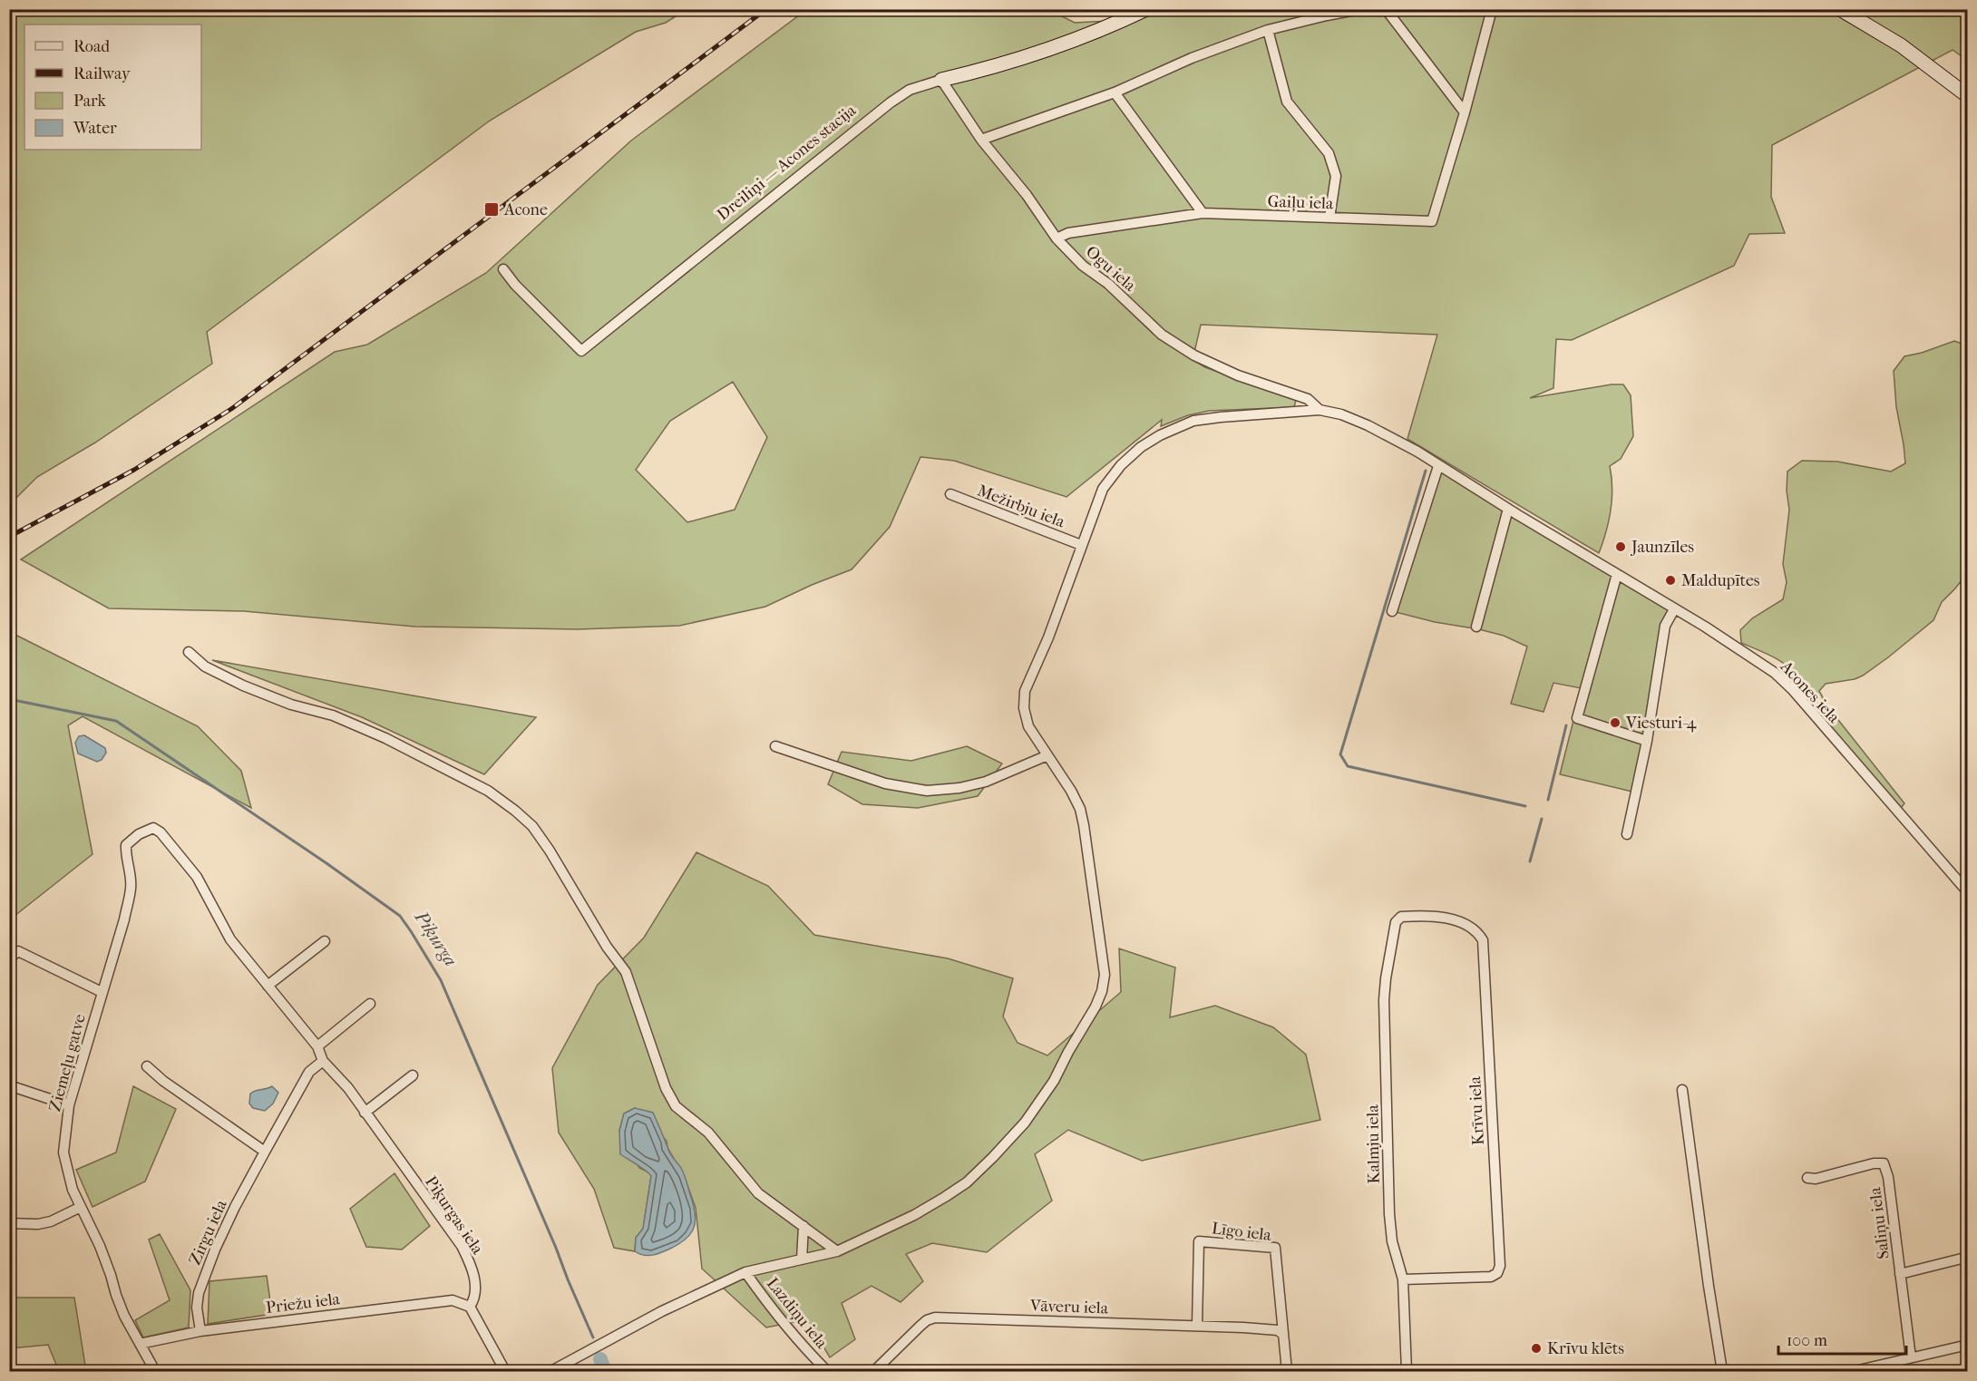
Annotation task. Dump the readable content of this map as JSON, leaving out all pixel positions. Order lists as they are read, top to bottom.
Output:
{
  "streets": {
    "street": [
      "Dreiliņi — Acones stacija",
      "Gaiļu iela",
      "Ogu iela",
      "Mežirbju iela",
      "Acones iela",
      "Ziemeļu gatve",
      "Krīvu iela",
      "Kalmju iela",
      "Piķurgas iela",
      "Saliņu iela",
      "Līgo iela",
      "Zirgu iela",
      "Priežu iela",
      "Vāveru iela",
      "Lazdiņu iela"
    ]
  },
  "crossings": [
    ["Dreiliņi — Acones stacija", "Ogu iela"],
    ["Gaiļu iela", "Ogu iela"],
    ["Ogu iela", "Acones iela"],
    ["Ziemeļu gatve", "Piķurgas iela"],
    ["Ziemeļu gatve", "Priežu iela"],
    ["Krīvu iela", "Kalmju iela"],
    ["Piķurgas iela", "Zirgu iela"],
    ["Piķurgas iela", "Priežu iela"],
    ["Līgo iela", "Vāveru iela"],
    ["Zirgu iela", "Priežu iela"]
  ],
  "water": ["Piķurga"],
  "places": {
    "transit": ["Acone"],
    "other": [
      "Jaunzīles",
      "Maldupītes",
      "Viesturi-4",
      "Krīvu klēts"
    ]
  },
  "legend": [
    "Road",
    "Railway",
    "Park",
    "Water"
  ],
  "scale_bar": "100 m"
}
